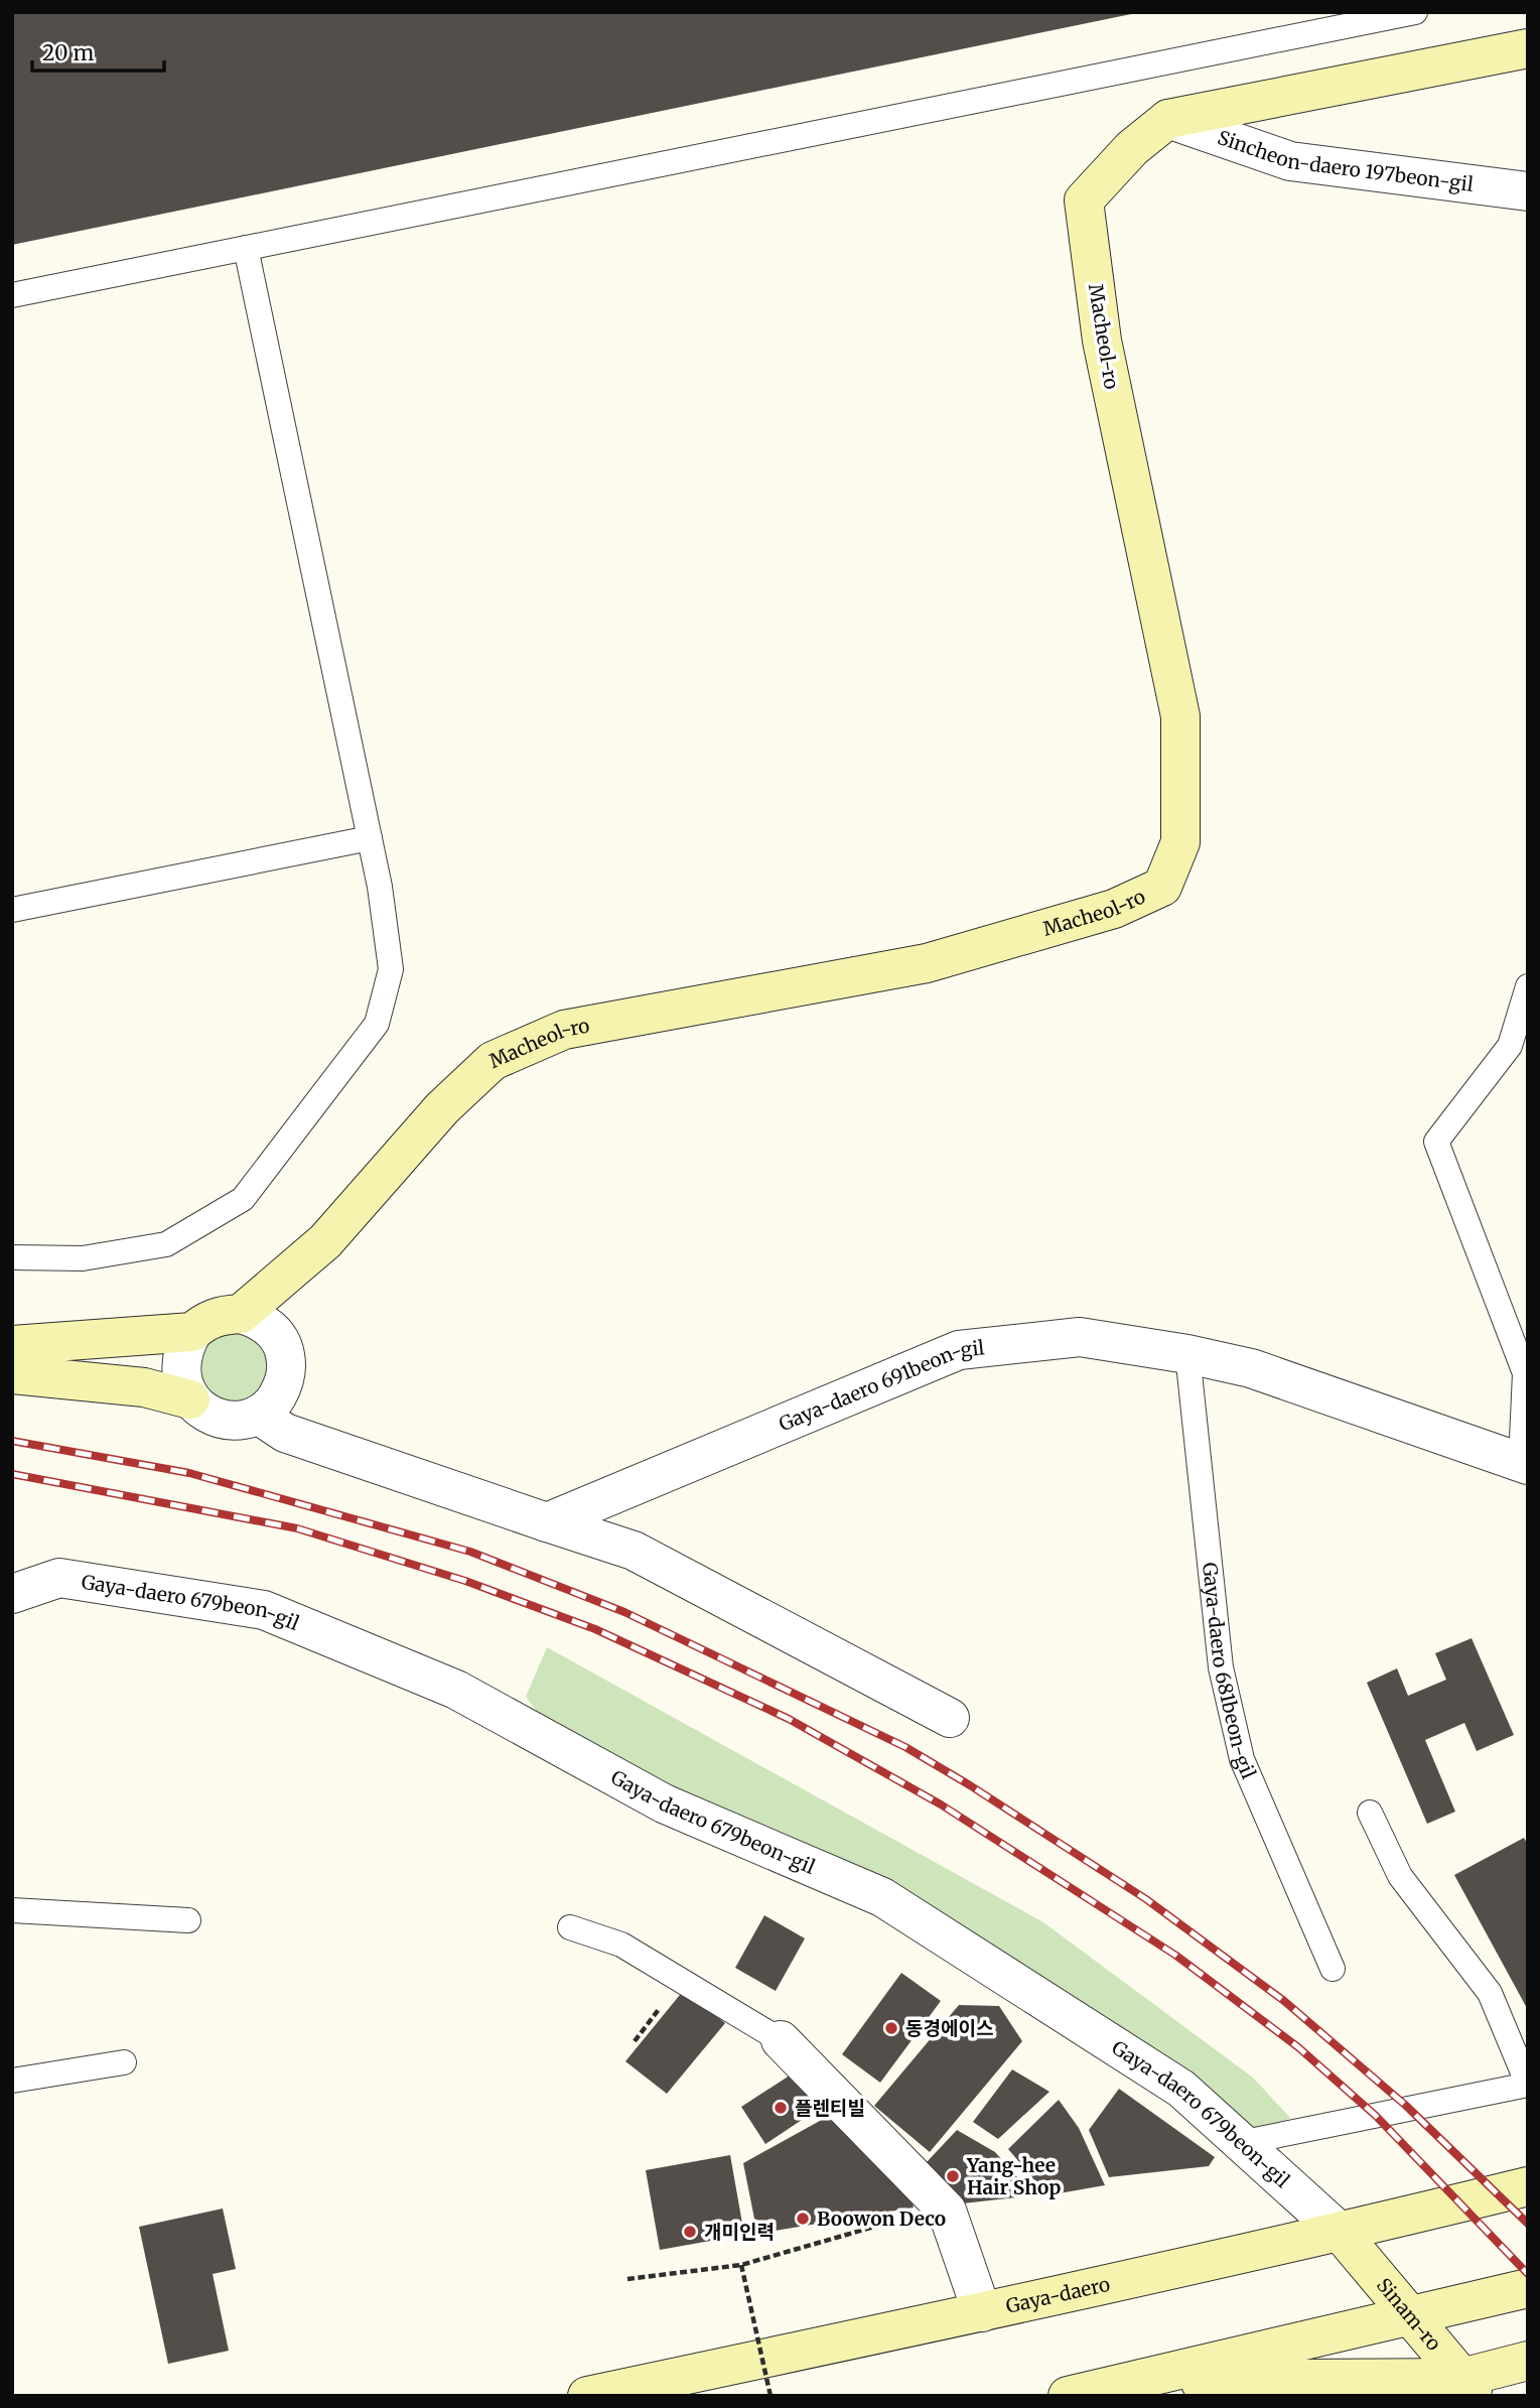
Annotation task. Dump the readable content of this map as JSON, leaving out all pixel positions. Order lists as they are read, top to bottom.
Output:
{
  "streets": {
    "main road": ["Macheol-ro", "Gaya-daero", "Sinam-ro"],
    "street": ["Sincheon-daero 197beon-gil", "Gaya-daero 691beon-gil", "Gaya-daero 679beon-gil"],
    "lane": ["Gaya-daero 681beon-gil"]
  },
  "crossings": [
    ["Sincheon-daero 197beon-gil", "Macheol-ro"],
    ["Gaya-daero 691beon-gil", "Gaya-daero 681beon-gil"],
    ["Gaya-daero 679beon-gil", "Gaya-daero"],
    ["Gaya-daero 679beon-gil", "Sinam-ro"],
    ["Gaya-daero", "Sinam-ro"]
  ],
  "places": [
    "동경에이스",
    "플렌티빌",
    "Yang-hee Hair Shop",
    "Boowon Deco",
    "개미인력"
  ],
  "scale_bar": "20 m"
}
